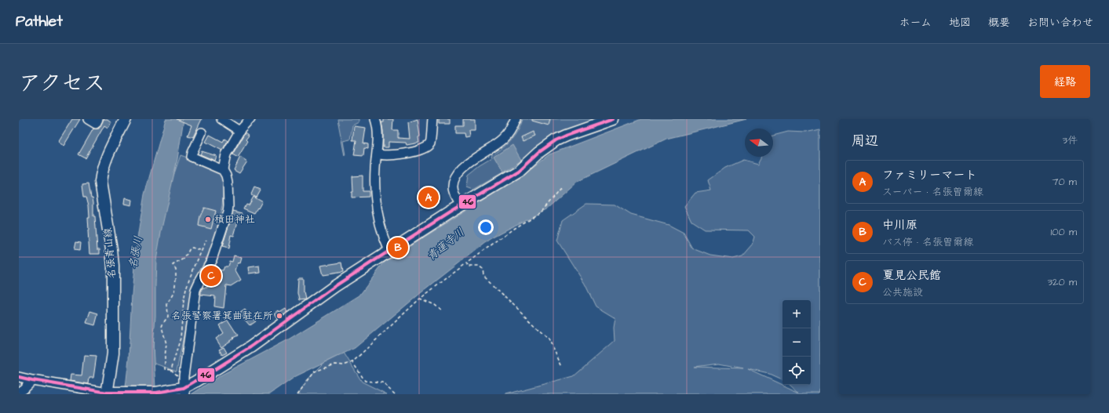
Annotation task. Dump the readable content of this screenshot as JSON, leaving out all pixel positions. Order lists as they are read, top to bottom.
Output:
{
  "streets": {
    "main road": ["名張青山線"]
  },
  "water": ["青蓮寺川", "名張川"],
  "places": ["積田神社", "名張警察署箕曲駐在所"],
  "lines": ["transit line 46"],
  "north": "left",
  "page": {
    "header": "Pathlet",
    "nav": [
      "ホーム",
      "地図",
      "概要",
      "お問い合わせ"
    ],
    "title": "アクセス",
    "buttons": "経路",
    "heading": ["周辺", "3件"],
    "list": [
      {
        "mark": "A",
        "name": "ファミリーマート",
        "note": "スーパー · 名張曽爾線",
        "value": "70 m"
      },
      {
        "mark": "B",
        "name": "中川原",
        "note": "バス停 · 名張曽爾線",
        "value": "100 m"
      },
      {
        "mark": "C",
        "name": "夏見公民館",
        "note": "公共施設",
        "value": "320 m"
      }
    ],
    "pins": ["A", "B", "C"],
    "map_buttons": ["+", "−"]
  }
}
